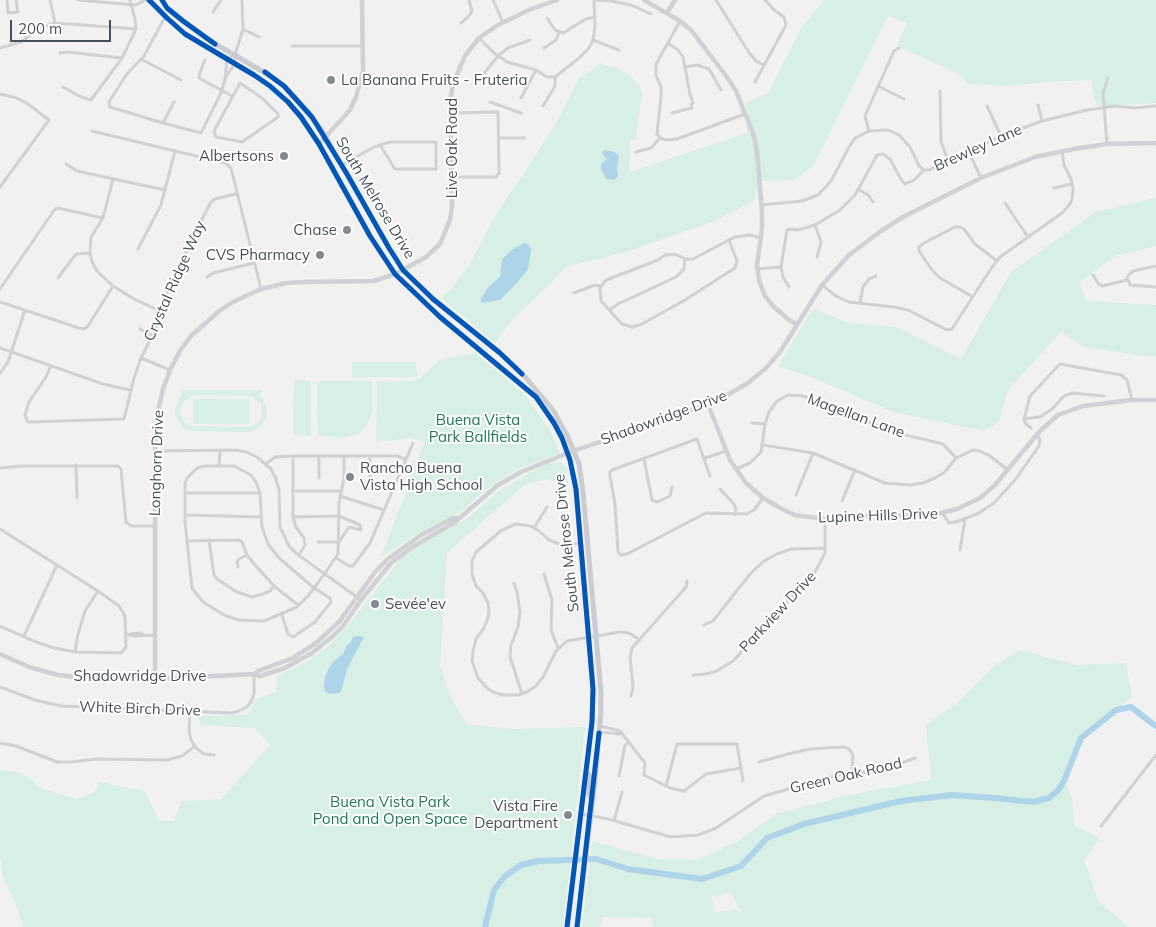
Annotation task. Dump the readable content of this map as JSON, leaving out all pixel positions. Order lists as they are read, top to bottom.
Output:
{
  "streets": {
    "main road": ["South Melrose Drive"],
    "street": [
      "Live Oak Road",
      "Brewley Lane",
      "Crystal Ridge Way",
      "Magellan Lane",
      "Shadowridge Drive",
      "Longhorn Drive",
      "Lupine Hills Drive",
      "Parkview Drive",
      "White Birch Drive",
      "Green Oak Road"
    ]
  },
  "crossings": [
    ["Live Oak Road", "South Melrose Drive"],
    ["Live Oak Road", "Longhorn Drive"],
    ["South Melrose Drive", "Shadowridge Drive"],
    ["South Melrose Drive", "Longhorn Drive"],
    ["South Melrose Drive", "Green Oak Road"],
    ["Crystal Ridge Way", "Longhorn Drive"],
    ["Shadowridge Drive", "Longhorn Drive"],
    ["Shadowridge Drive", "Lupine Hills Drive"],
    ["Shadowridge Drive", "White Birch Drive"],
    ["Lupine Hills Drive", "Parkview Drive"]
  ],
  "parks": ["Buena Vista Park Ballfields", "Buena Vista Park Pond and Open Space"],
  "places": [
    "La Banana Fruits - Fruteria",
    "Albertsons",
    "Chase",
    "CVS Pharmacy",
    "Rancho Buena Vista High School",
    "Sevée'ev",
    "Vista Fire Department"
  ],
  "scale_bar": "200 m"
}
